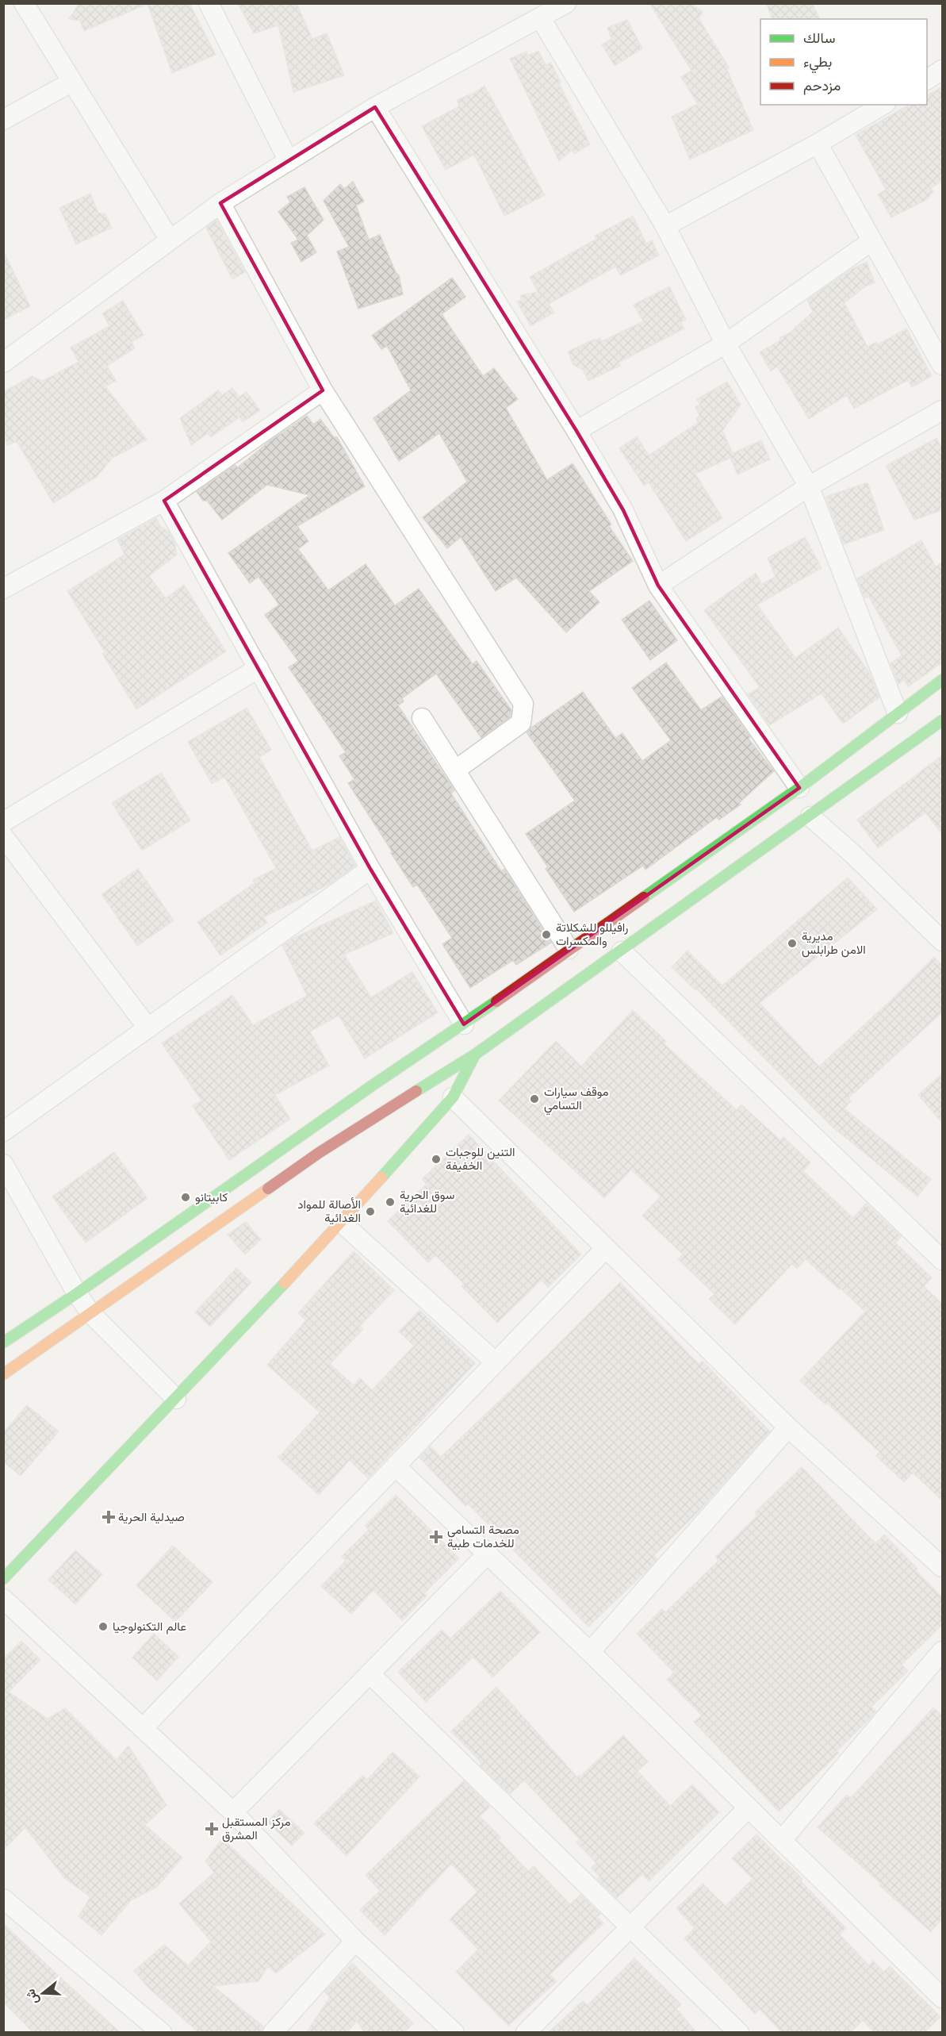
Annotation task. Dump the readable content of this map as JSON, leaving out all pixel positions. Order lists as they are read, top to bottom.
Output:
{
  "places": {
    "other": [
      "رافيللو للشكلاتة والمكسرات",
      "مديرية الامن طرابلس",
      "موقف سيارات التسامي",
      "التنين للوجبات الخفيفة",
      "كابيتانو",
      "سوق الحرية للغدائية",
      "الأصالة للمواد الغدائية",
      "عالم التكنولوجيا"
    ],
    "health": ["صيدلية الحرية", "مصحة التسامي للخدمات طبية", "مركز المستقبل المشرق"]
  },
  "legend": ["سالك", "بطيء", "مزدحم"],
  "north": "left"
}
